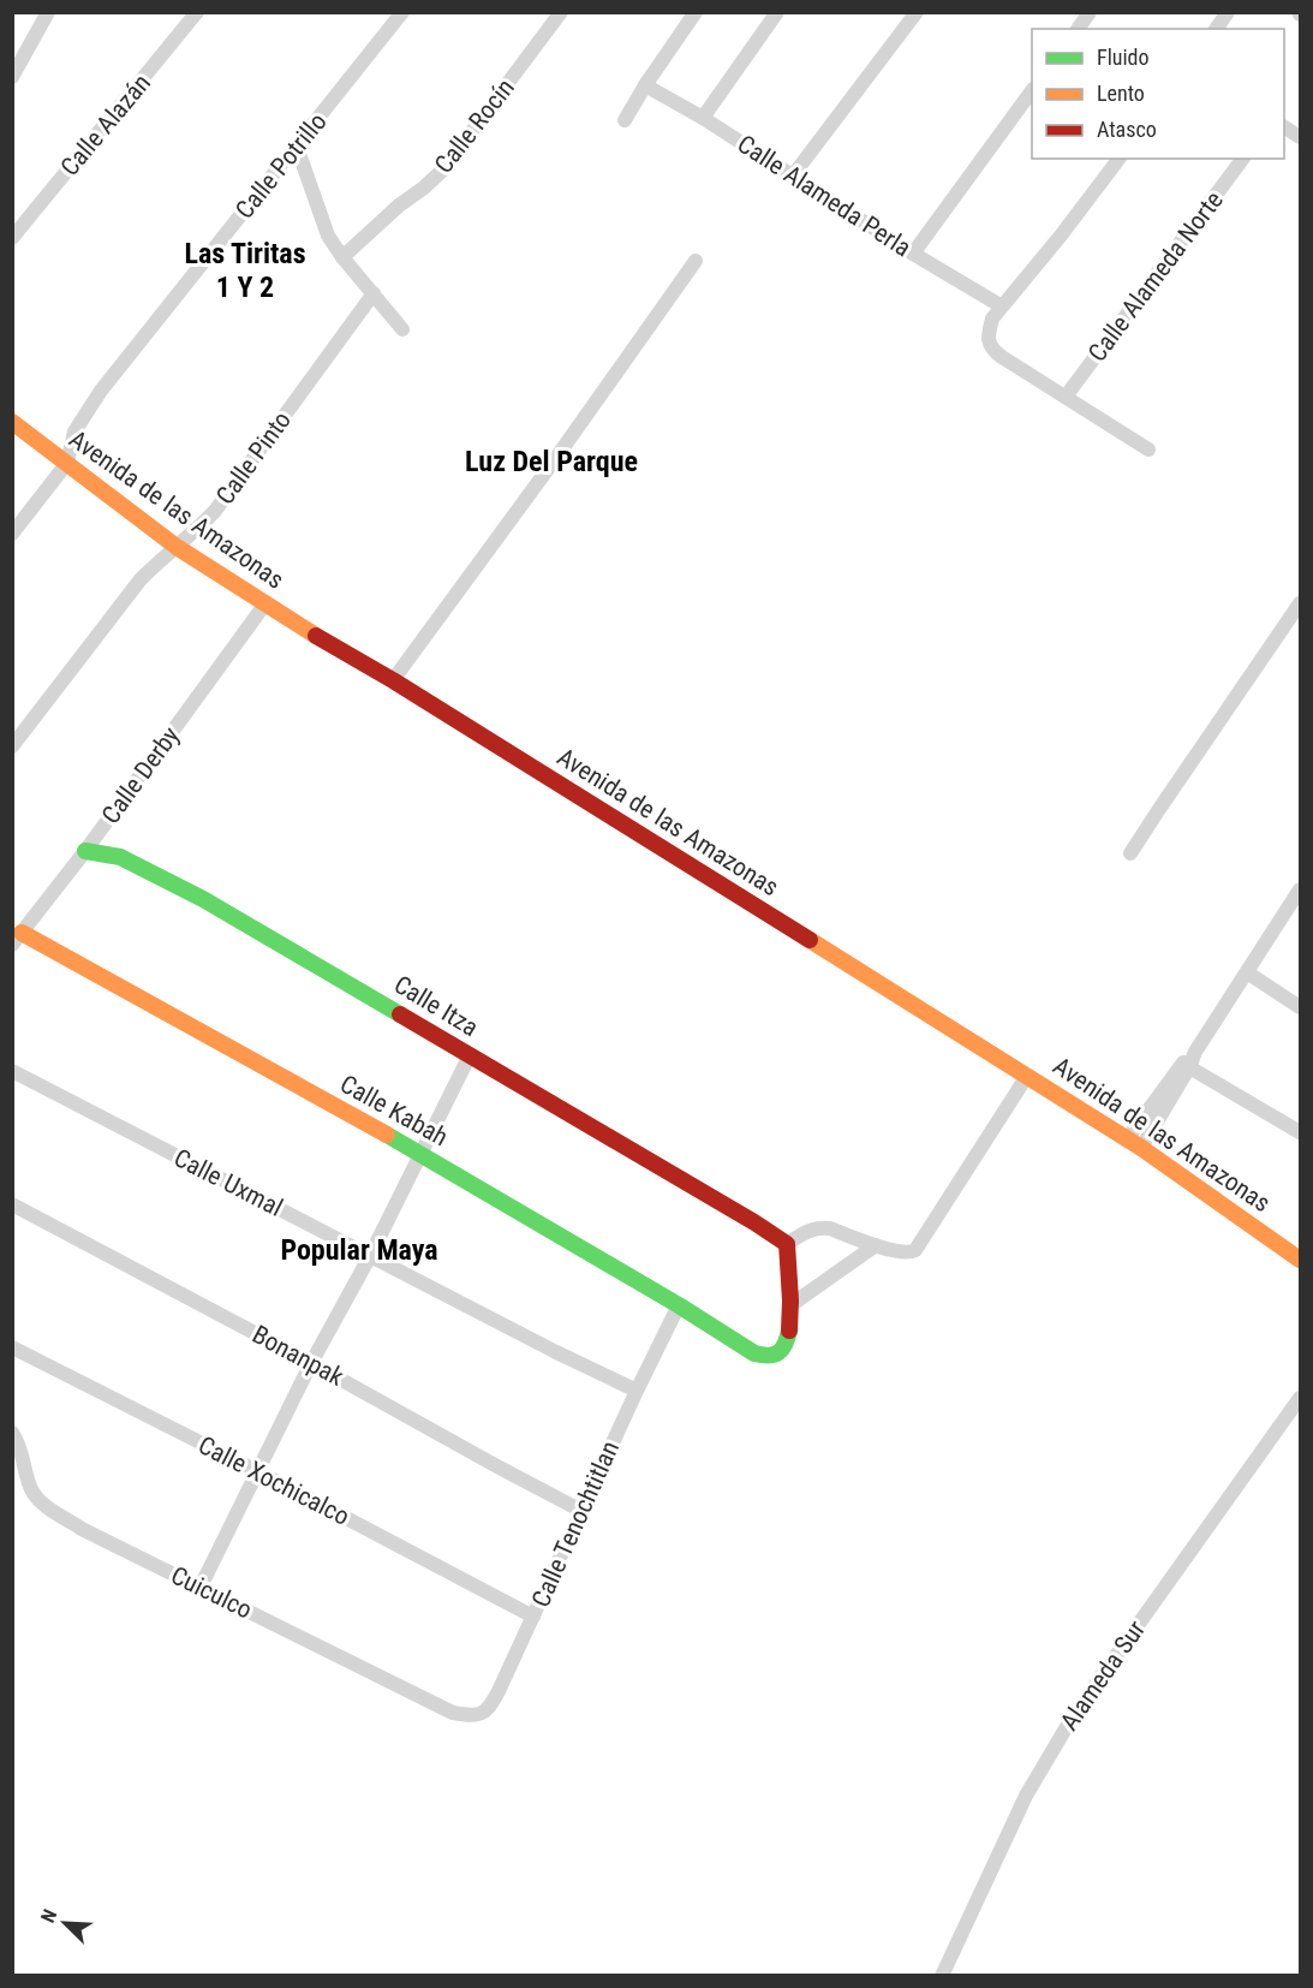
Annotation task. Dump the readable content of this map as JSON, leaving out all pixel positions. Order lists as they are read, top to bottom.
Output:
{
  "streets": {
    "street": [
      "Calle Alazán",
      "Calle Rocín",
      "Calle Potrillo",
      "Calle Alameda Perla",
      "Calle Alameda Norte",
      "Calle Pinto",
      "Avenida de las Amazonas",
      "Calle Derby",
      "Calle Itza",
      "Calle Kabah",
      "Calle Uxmal",
      "Bonanpak",
      "Calle Xochicalco",
      "Calle Tenochtitlan",
      "Cuiculco",
      "Alameda Sur"
    ]
  },
  "crossings": [
    ["Calle Potrillo", "Avenida de las Amazonas"],
    ["Calle Pinto", "Avenida de las Amazonas"],
    ["Avenida de las Amazonas", "Calle Derby"],
    ["Calle Derby", "Calle Itza"],
    ["Calle Derby", "Calle Kabah"],
    ["Calle Kabah", "Calle Tenochtitlan"],
    ["Calle Uxmal", "Calle Tenochtitlan"],
    ["Bonanpak", "Calle Tenochtitlan"],
    ["Calle Xochicalco", "Calle Tenochtitlan"],
    ["Calle Tenochtitlan", "Cuiculco"]
  ],
  "districts": ["Las Tiritas 1 Y 2", "Luz Del Parque", "Popular Maya"],
  "legend": ["Fluido", "Lento", "Atasco"],
  "north": "top left"
}
